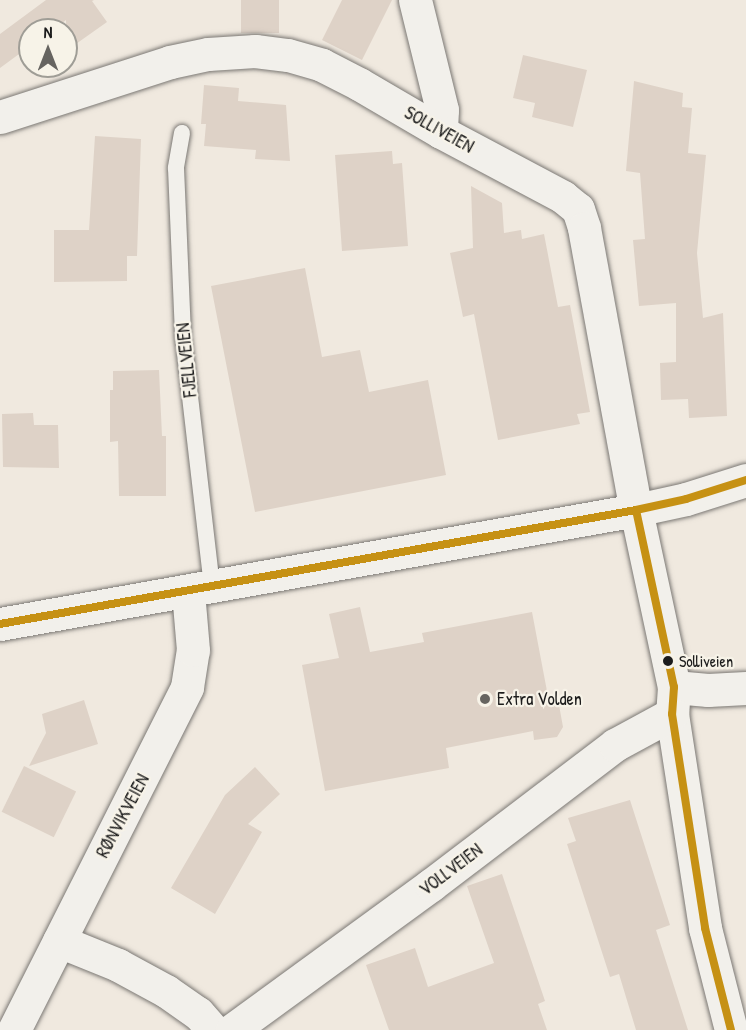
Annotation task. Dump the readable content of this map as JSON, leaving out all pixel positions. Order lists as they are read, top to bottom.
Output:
{
  "streets": {
    "street": ["SOLLIVEIEN", "RØNVIKVEIEN", "VOLLVEIEN"],
    "lane": ["FJELLVEIEN"]
  },
  "crossings": [
    ["SOLLIVEIEN", "VOLLVEIEN"],
    ["FJELLVEIEN", "RØNVIKVEIEN"]
  ],
  "places": ["Solliveien", "Extra Volden"],
  "north": "top"
}
